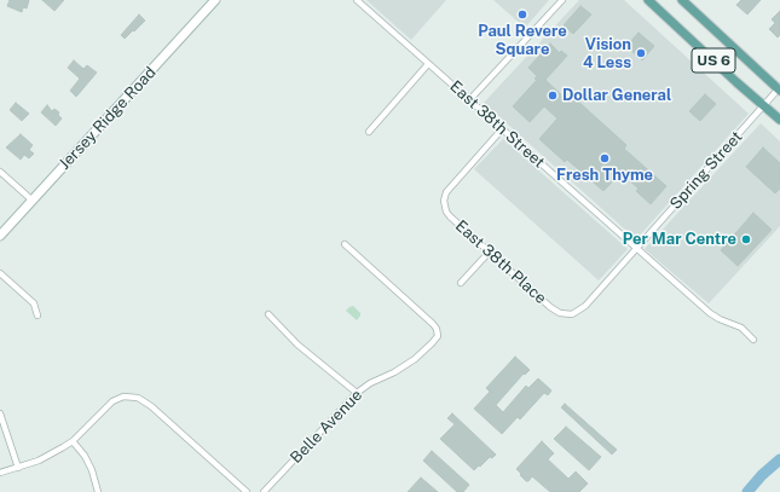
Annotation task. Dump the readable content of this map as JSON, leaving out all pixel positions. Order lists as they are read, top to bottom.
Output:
{
  "streets": {
    "main road": ["US 6", "Jersey Ridge Road"],
    "street": [
      "East 38th Street",
      "Spring Street",
      "East 38th Place",
      "Belle Avenue"
    ]
  },
  "crossings": [
    ["US 6", "Spring Street"],
    ["East 38th Street", "Spring Street"],
    ["East 38th Street", "East 38th Place"],
    ["Spring Street", "East 38th Place"]
  ],
  "places": [
    "Paul Revere Square",
    "Vision 4 Less",
    "Dollar General",
    "Fresh Thyme",
    "Per Mar Centre"
  ]
}
